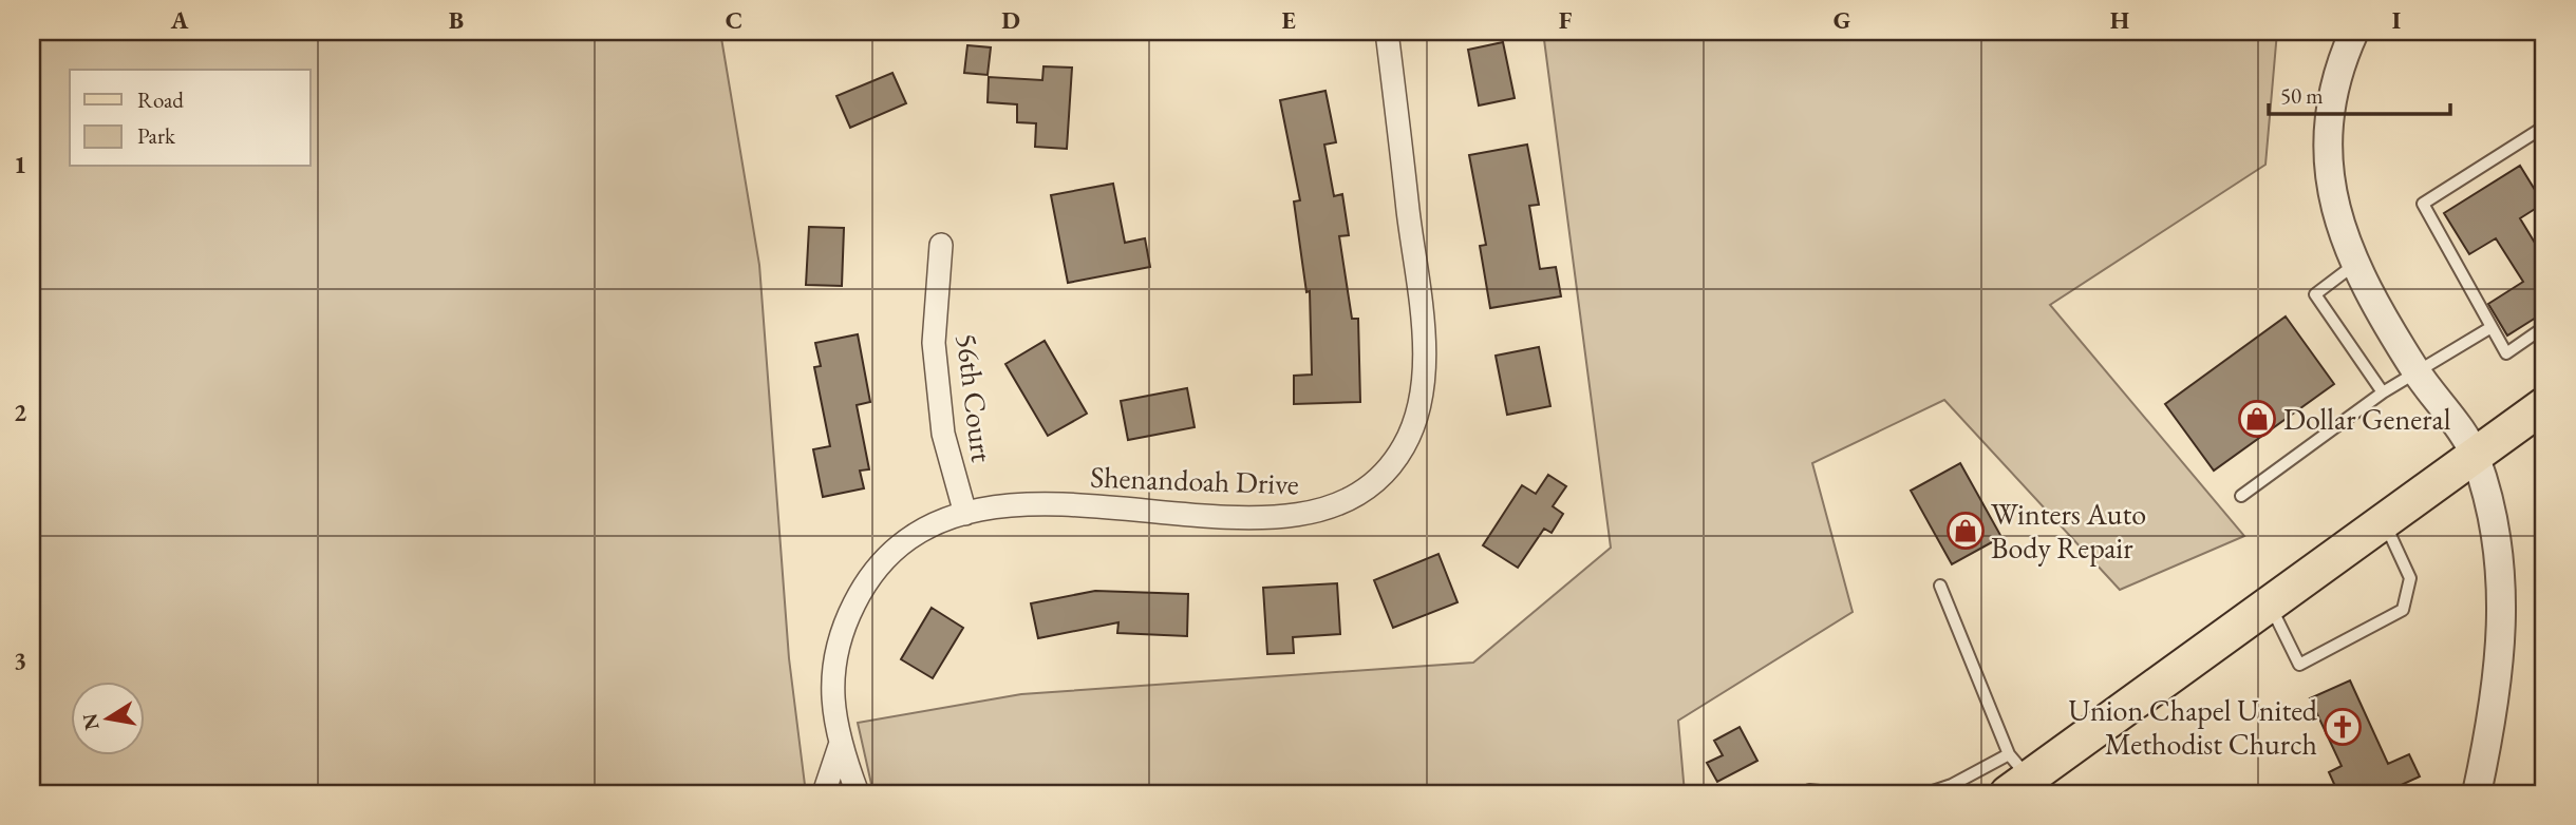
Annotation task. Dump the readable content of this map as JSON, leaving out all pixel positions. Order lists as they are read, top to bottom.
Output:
{
  "streets": {
    "street": ["56th Court", "Shenandoah Drive"]
  },
  "crossings": [
    ["56th Court", "Shenandoah Drive"]
  ],
  "places": {
    "shop": ["Dollar General", "Winters Auto Body Repair"],
    "church": ["Union Chapel United Methodist Church"]
  },
  "legend": ["Road", "Park"],
  "scale_bar": "50 m",
  "north": "left",
  "grid": {
    "columns": [
      "A",
      "B",
      "C",
      "D",
      "E",
      "F",
      "G",
      "H",
      "I"
    ],
    "rows": ["1", "2", "3"]
  }
}
